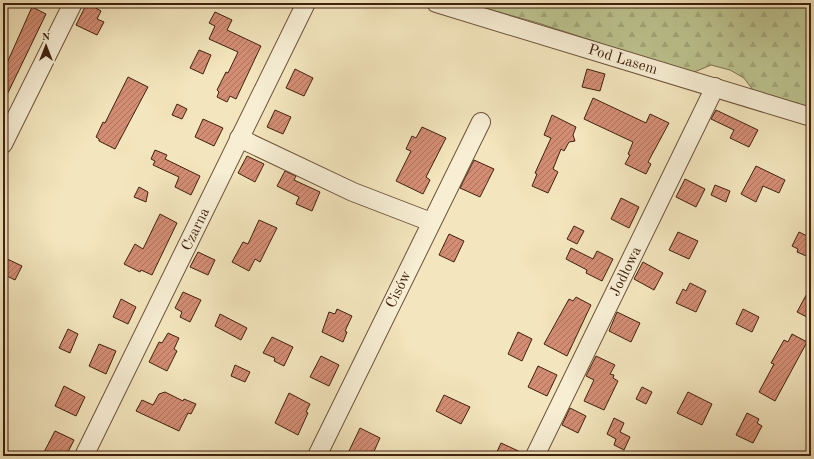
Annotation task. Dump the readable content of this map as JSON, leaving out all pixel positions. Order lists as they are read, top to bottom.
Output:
{
  "streets": {
    "street": [
      "Pod Lasem",
      "Czarna",
      "Jodłowa",
      "Cisów"
    ]
  },
  "crossings": [
    ["Pod Lasem", "Jodłowa"]
  ],
  "north": "top"
}
